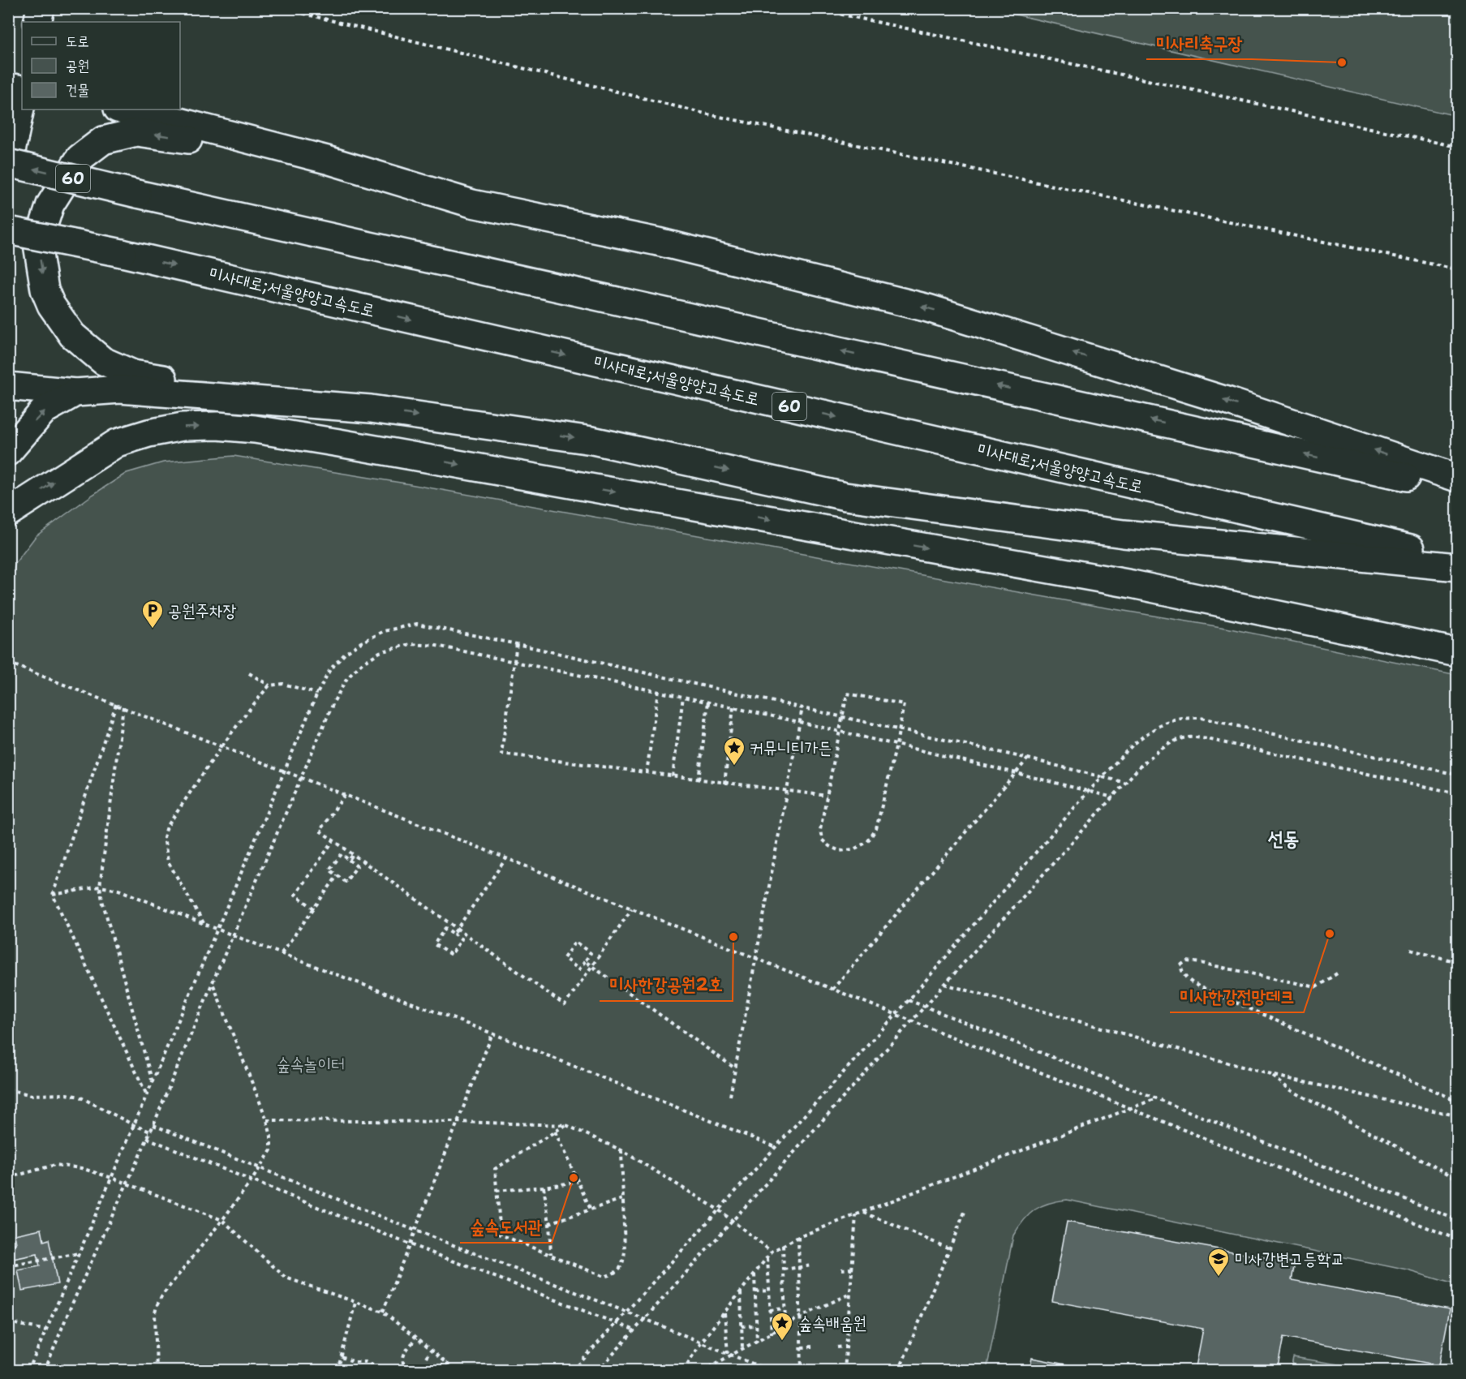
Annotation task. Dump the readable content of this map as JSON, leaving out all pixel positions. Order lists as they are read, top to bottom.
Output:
{
  "streets": {
    "main road": ["60", "미사대로;서울양양고속도로"]
  },
  "districts": ["선동"],
  "parks": ["숲속놀이터"],
  "places": {
    "other": [
      "미사리축구장",
      "미사한강전망데크",
      "미사한강공원2호",
      "숲속도서관"
    ],
    "parking": ["공원주차장"],
    "place": ["커뮤니티가든", "숲속배움원"],
    "school or university": ["미사강변고등학교"]
  },
  "legend": ["도로", "공원", "건물"]
}
